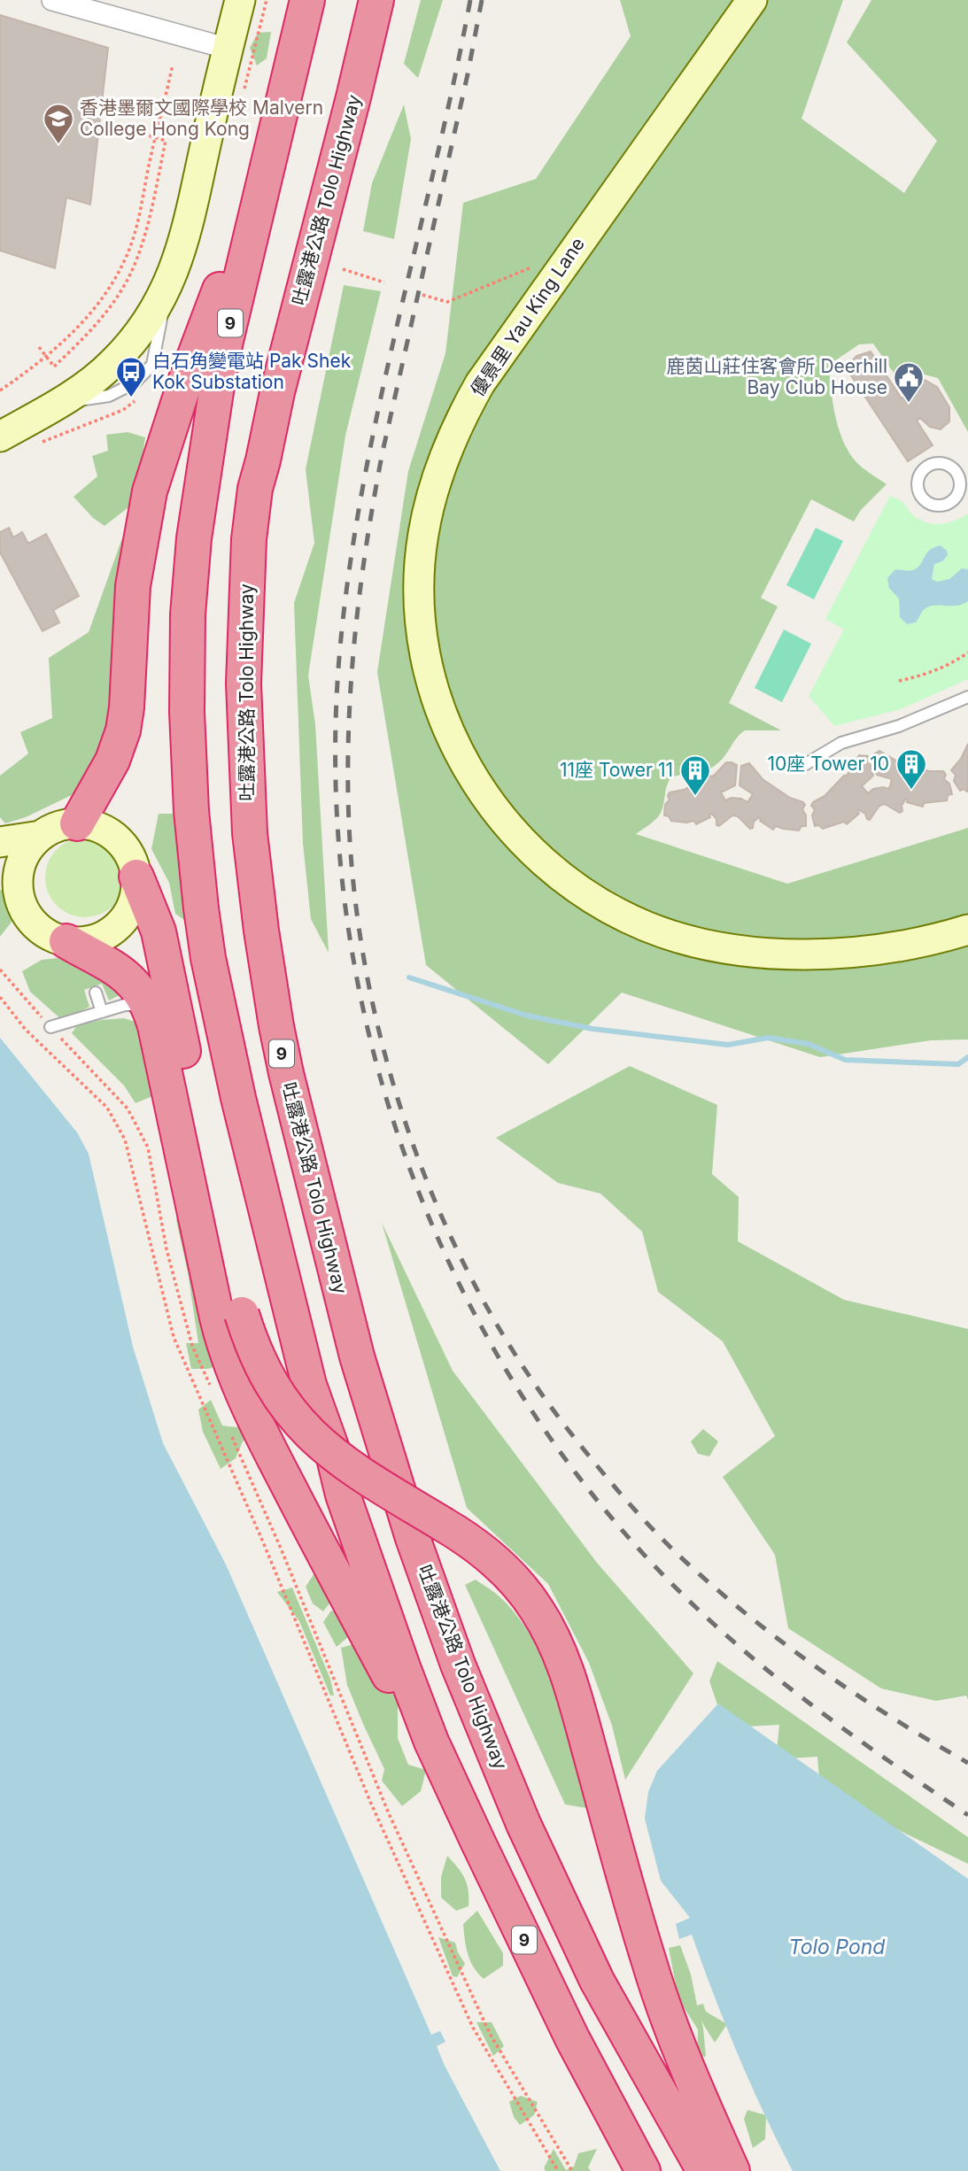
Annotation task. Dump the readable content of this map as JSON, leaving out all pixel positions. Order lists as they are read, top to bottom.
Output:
{
  "streets": {
    "highway": ["吐露港公路 Tolo Highway", "9"],
    "street": ["優景里 Yau King Lane"]
  },
  "water": ["Tolo Pond"],
  "places": {
    "school or university": ["香港墨爾文國際學校 Malvern College Hong Kong"],
    "bus stop": ["白石角變電站 Pak Shek Kok Substation"],
    "public building": ["鹿茵山莊住客會所 Deerhill Bay Club House"],
    "building": ["10座 Tower 10", "11座 Tower 11"]
  }
}
